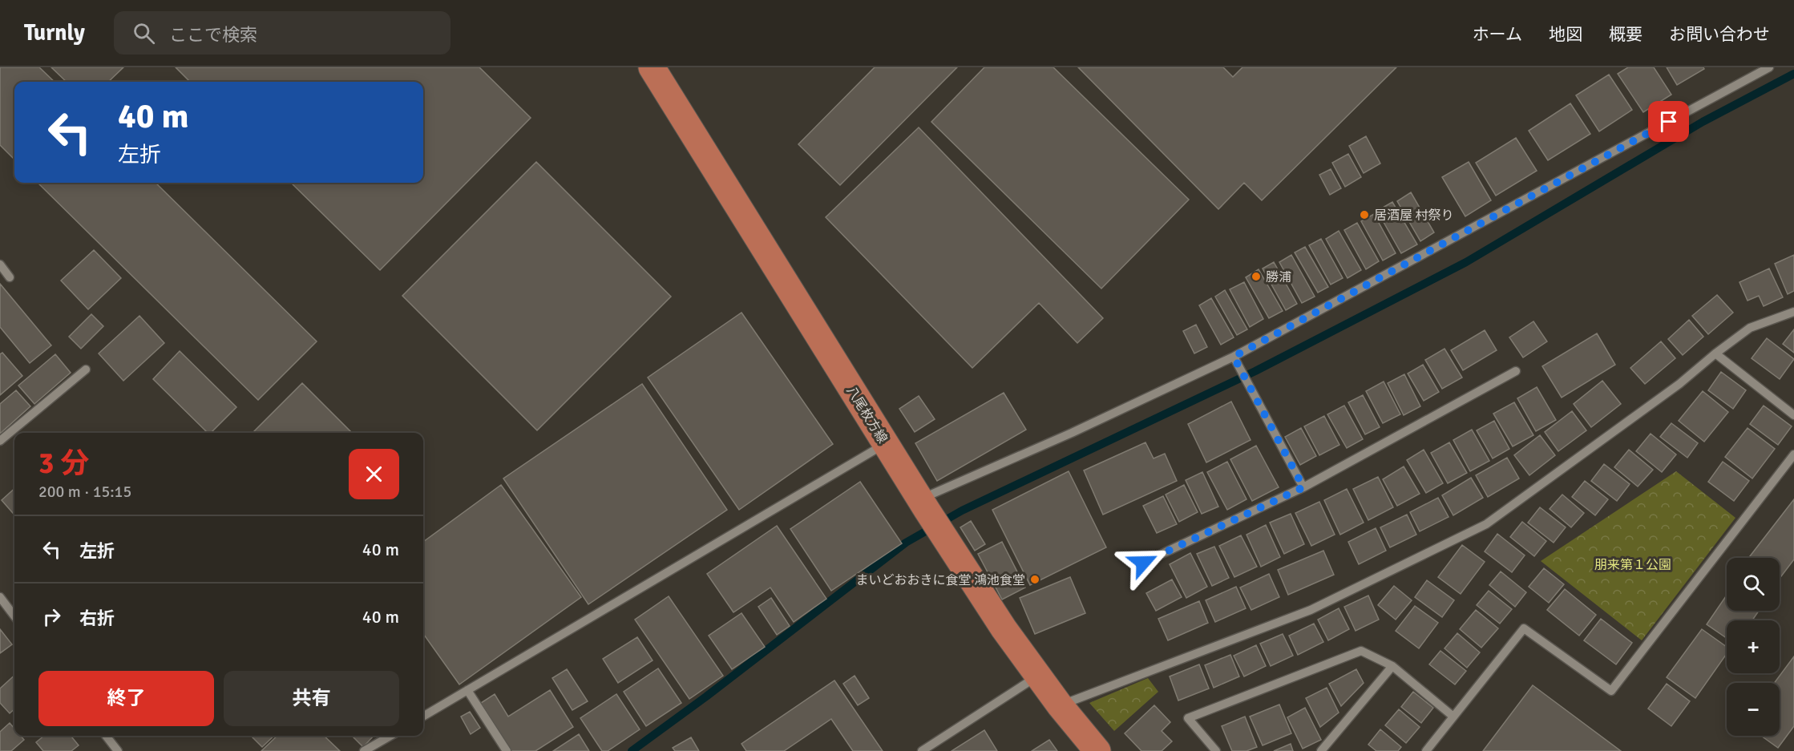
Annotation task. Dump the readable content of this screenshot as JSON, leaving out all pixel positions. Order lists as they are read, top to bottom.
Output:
{
  "streets": {
    "main road": ["八尾枚方線"]
  },
  "parks": ["朋来第１公園"],
  "places": ["居酒屋 村祭り", "勝浦", "まいどおおきに食堂 鴻池食堂"],
  "page": {
    "header": "Turnly",
    "search": "ここで検索",
    "nav": [
      "ホーム",
      "地図",
      "概要",
      "お問い合わせ"
    ],
    "turn": ["40 m", "左折"],
    "heading": ["3 分", "200 m · 15:15"],
    "list": [
      {
        "name": "左折",
        "value": "40 m"
      },
      {
        "name": "右折",
        "value": "40 m"
      }
    ],
    "map_buttons": ["+", "−"],
    "buttons": ["終了", "共有"]
  }
}
